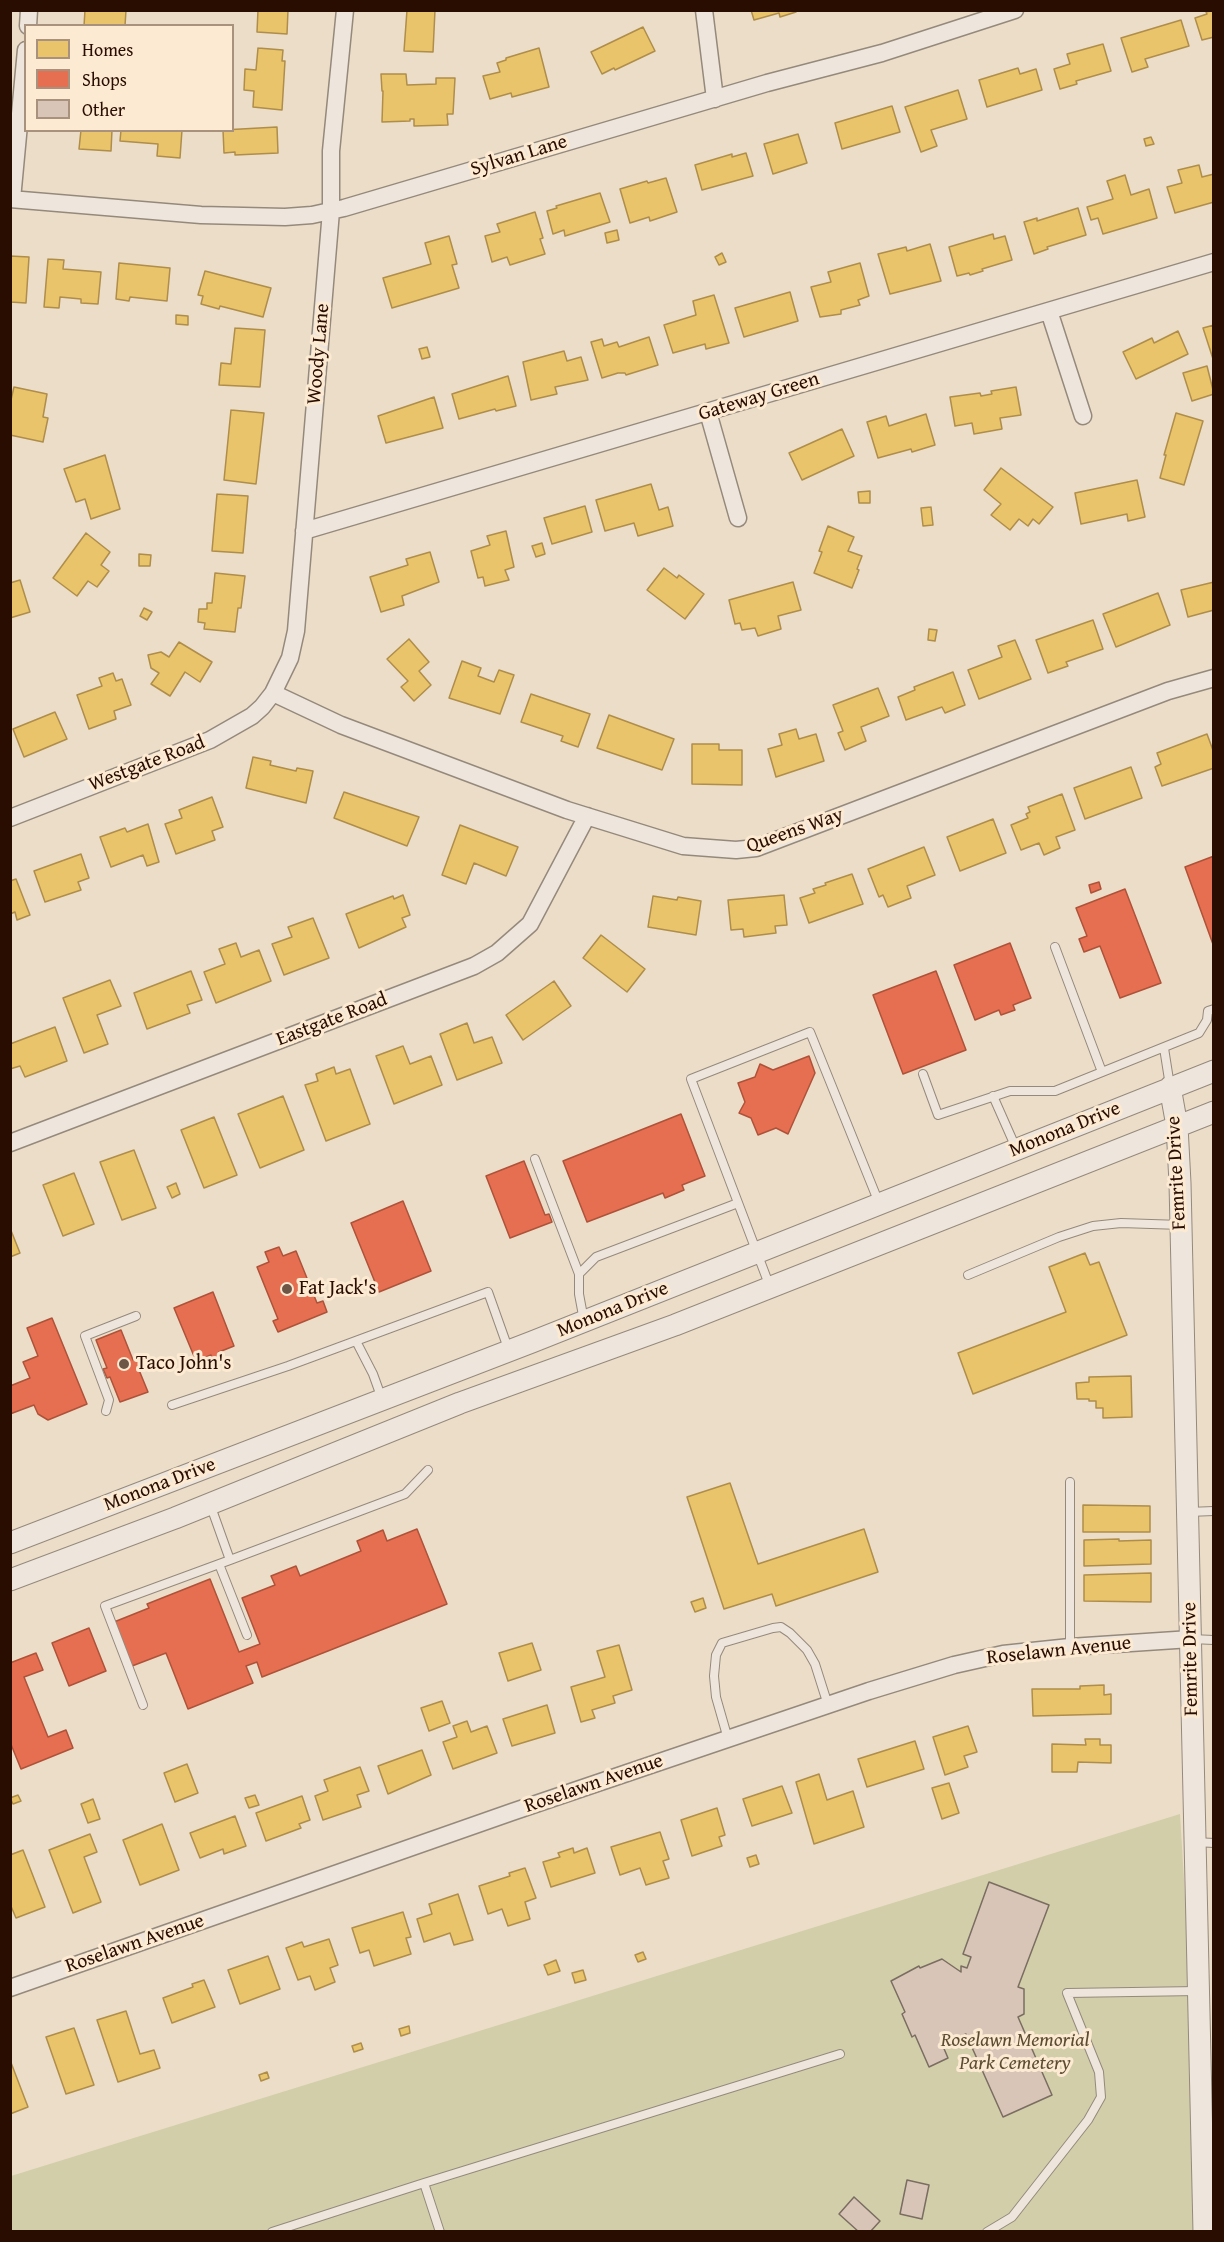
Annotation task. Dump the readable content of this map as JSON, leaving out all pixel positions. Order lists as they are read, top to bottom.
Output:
{
  "streets": {
    "street": [
      "Sylvan Lane",
      "Woody Lane",
      "Gateway Green",
      "Westgate Road",
      "Queens Way",
      "Eastgate Road",
      "Monona Drive",
      "Femrite Drive",
      "Roselawn Avenue"
    ]
  },
  "crossings": [
    ["Sylvan Lane", "Woody Lane"],
    ["Woody Lane", "Gateway Green"],
    ["Woody Lane", "Westgate Road"],
    ["Woody Lane", "Queens Way"],
    ["Westgate Road", "Queens Way"],
    ["Queens Way", "Eastgate Road"],
    ["Monona Drive", "Femrite Drive"],
    ["Femrite Drive", "Roselawn Avenue"]
  ],
  "parks": ["Roselawn Memorial Park Cemetery"],
  "places": ["Fat Jack's", "Taco John's"],
  "legend": ["Homes", "Shops", "Other"]
}
